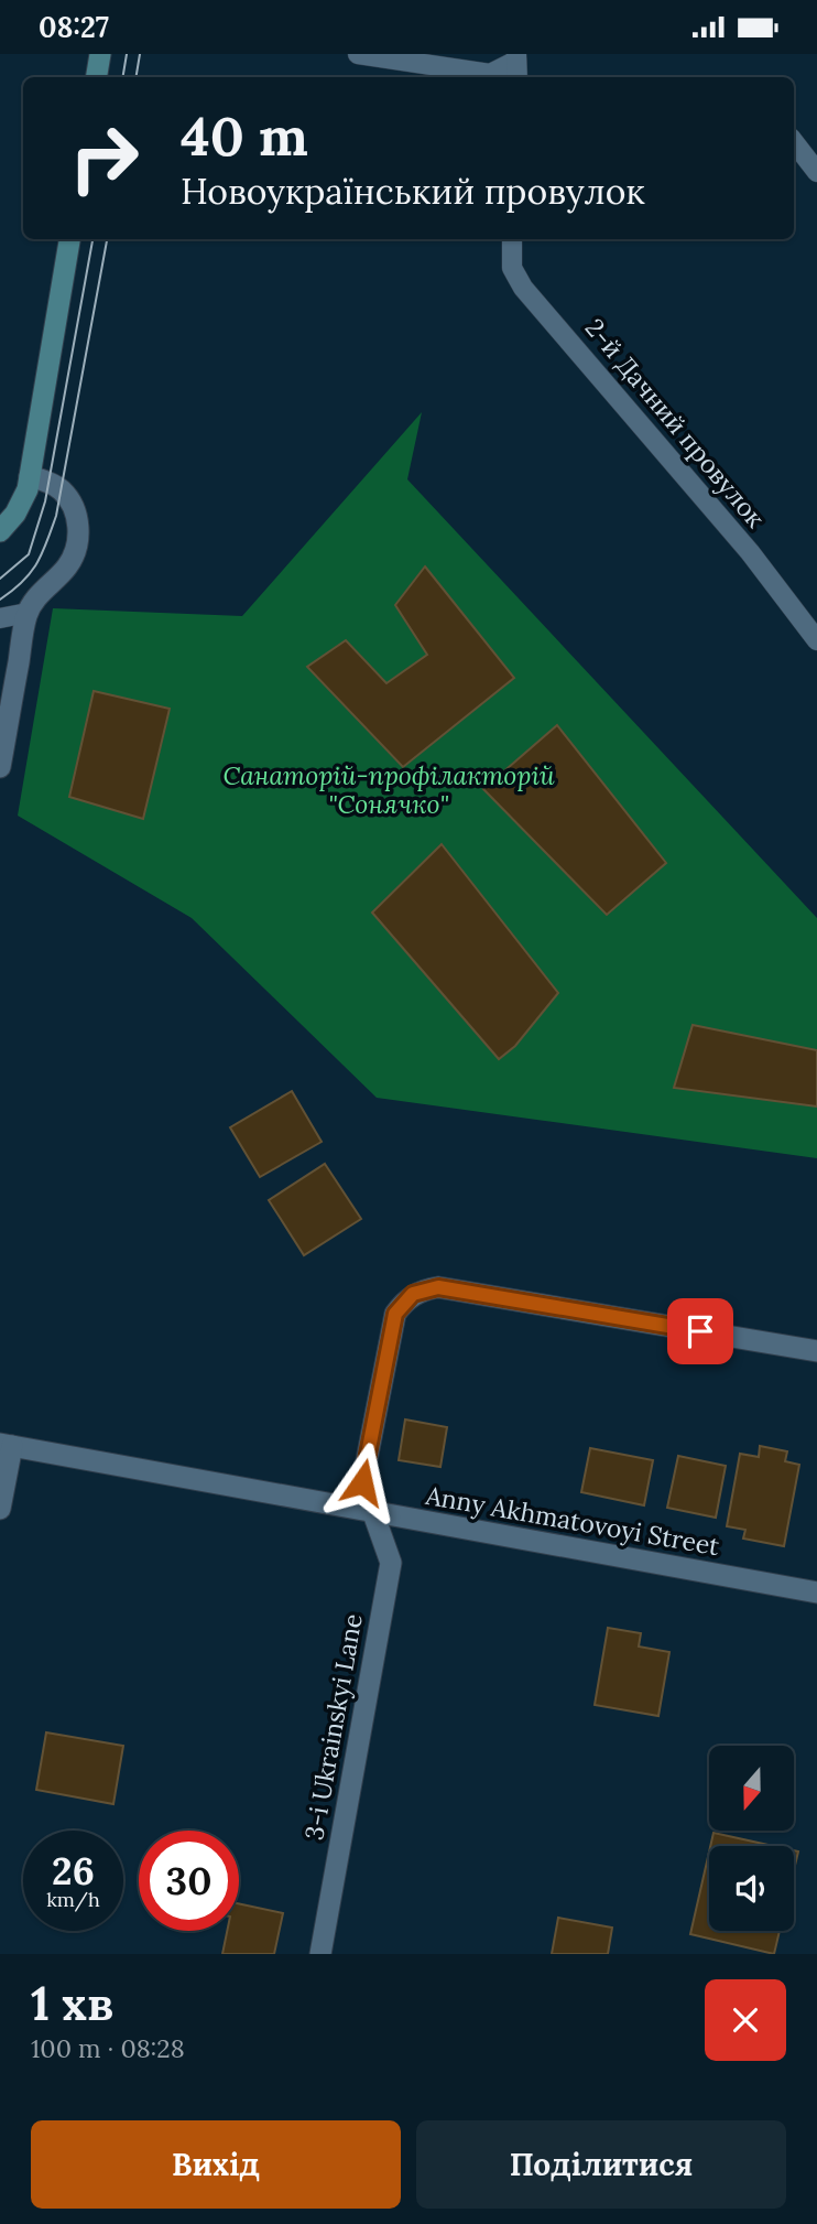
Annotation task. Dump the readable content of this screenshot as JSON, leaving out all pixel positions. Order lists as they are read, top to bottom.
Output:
{
  "streets": {
    "street": ["Anny Akhmatovoyi Street", "3-i Ukrainskyi Lane"],
    "lane": ["2-й Дачний провулок"]
  },
  "crossings": [
    ["Anny Akhmatovoyi Street", "3-i Ukrainskyi Lane"]
  ],
  "parks": ["Санаторій-профілакторій \"Сонячко\""],
  "north": "bottom",
  "page": {
    "status": "08:27",
    "turn": ["40 m", "Новоукраїнський провулок"],
    "speed": "26 km/h",
    "limit": "30",
    "heading": ["1 хв", "100 m · 08:28"],
    "buttons": ["Вихід", "Поділитися"]
  }
}
